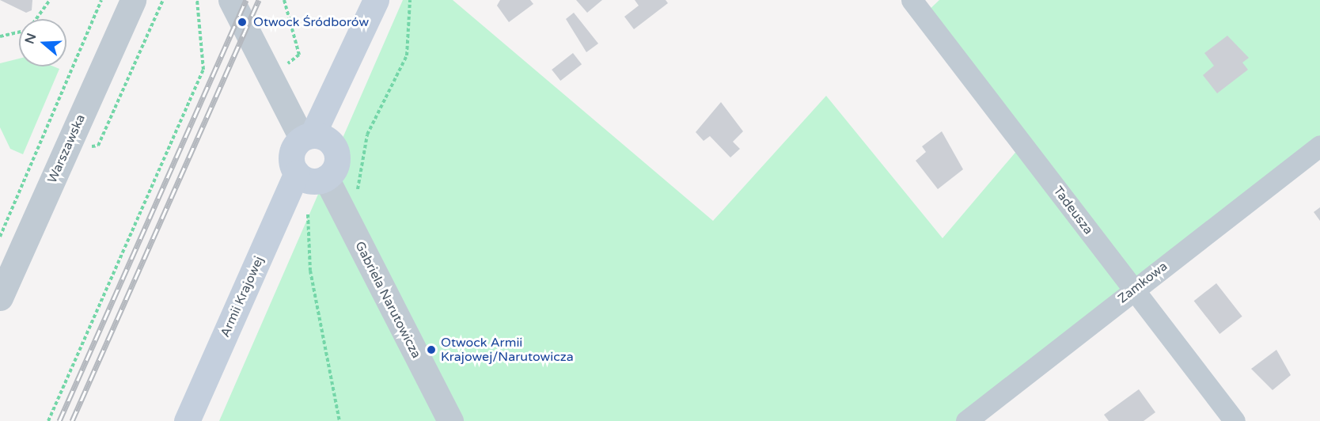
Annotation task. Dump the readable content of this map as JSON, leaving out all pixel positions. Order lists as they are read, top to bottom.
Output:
{
  "streets": {
    "main road": ["Armii Krajowej"],
    "street": [
      "Warszawska",
      "Tadeusza",
      "Zamkowa",
      "Gabriela Narutowicza"
    ]
  },
  "crossings": [
    ["Tadeusza", "Zamkowa"],
    ["Armii Krajowej", "Gabriela Narutowicza"]
  ],
  "places": ["Otwock Śródborów", "Otwock Armii Krajowej/Narutowicza"],
  "north": "left"
}
